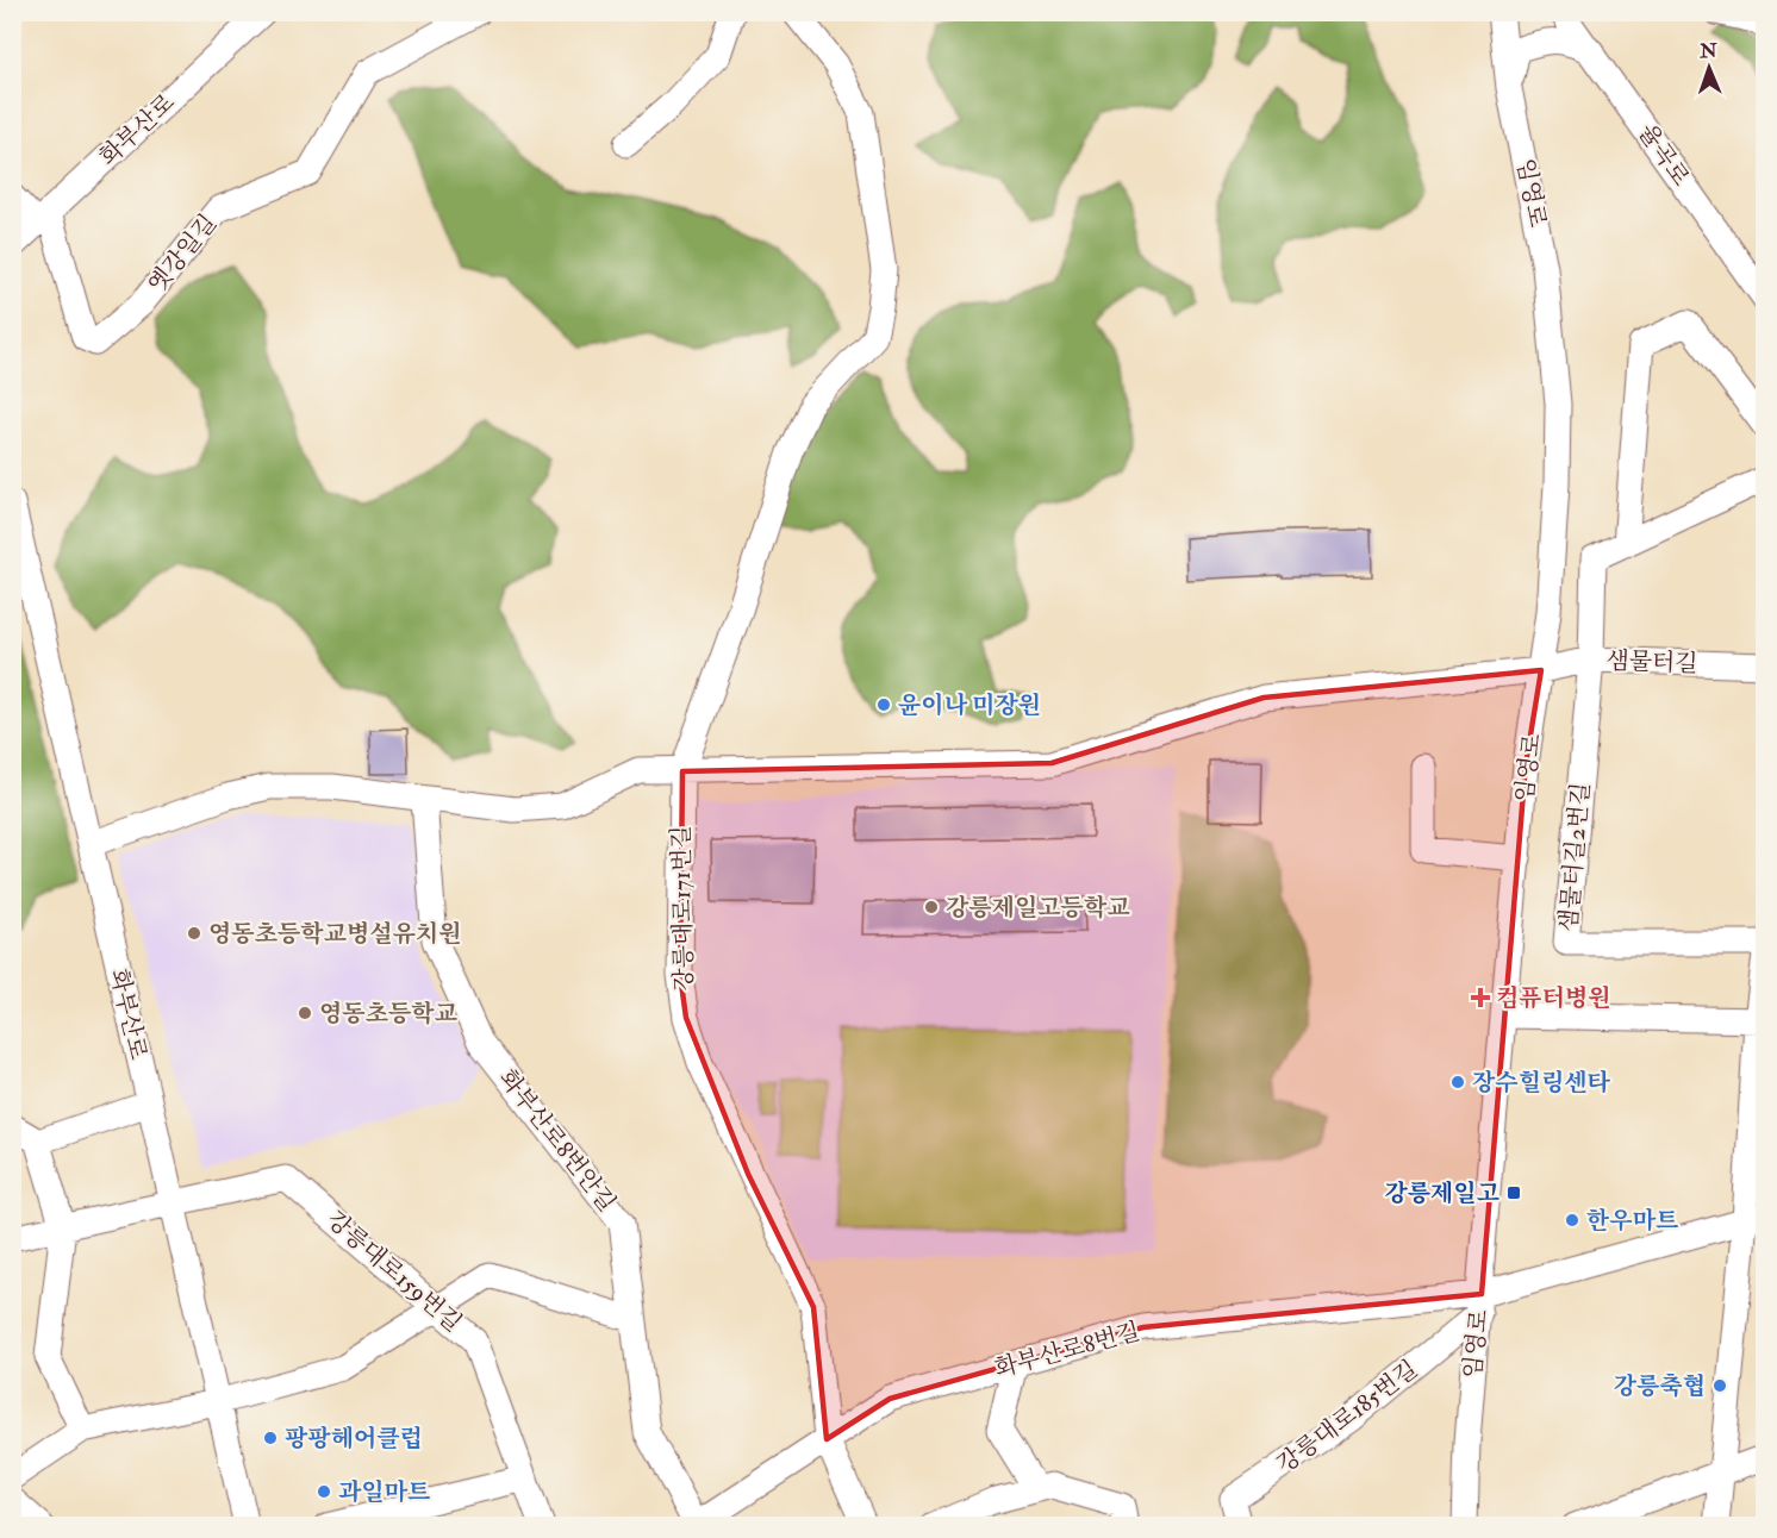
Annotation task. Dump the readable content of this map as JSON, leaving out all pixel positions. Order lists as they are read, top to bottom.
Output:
{
  "streets": {
    "street": [
      "화부산로",
      "율곡로",
      "임영로",
      "옛강일길",
      "샘물터길",
      "샘물터길2번길",
      "강릉대로171번길",
      "화부산로8번안길",
      "강릉대로159번길",
      "화부산로8번길",
      "강릉대로185번길"
    ]
  },
  "crossings": [
    ["화부산로", "옛강일길"],
    ["화부산로", "샘물터길"],
    ["화부산로", "강릉대로159번길"],
    ["임영로", "샘물터길"],
    ["임영로", "화부산로8번길"],
    ["임영로", "강릉대로185번길"],
    ["샘물터길", "샘물터길2번길"],
    ["샘물터길", "강릉대로171번길"],
    ["샘물터길", "화부산로8번안길"],
    ["강릉대로171번길", "화부산로8번길"],
    ["화부산로8번안길", "화부산로8번길"],
    ["화부산로8번길", "강릉대로185번길"]
  ],
  "places": {
    "other": [
      "윤이나 미장원",
      "강릉제일고등학교",
      "영동초등학교병설유치원",
      "영동초등학교",
      "장수힐링센타",
      "한우마트",
      "강릉축협",
      "팡팡헤어클럽",
      "과일마트"
    ],
    "health": ["컴퓨터병원"],
    "transit": ["강릉제일고"]
  },
  "north": "top"
}
